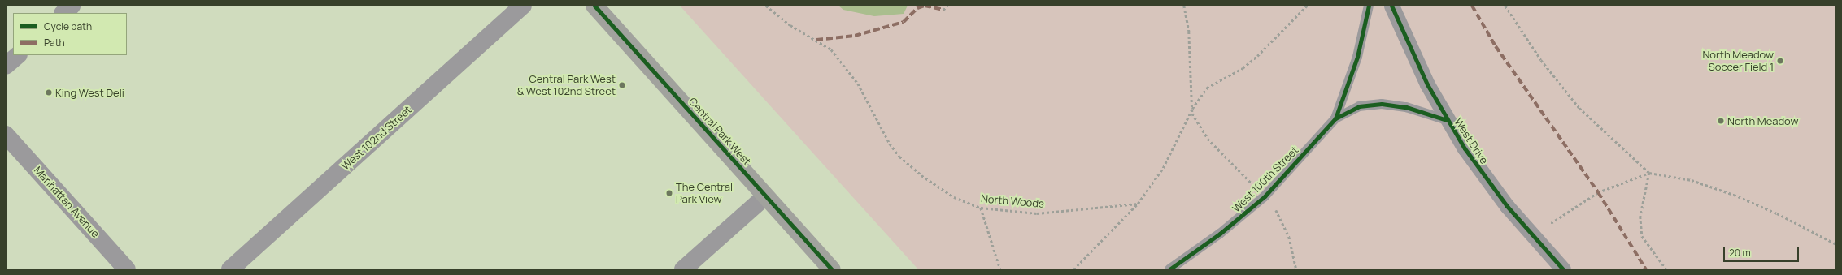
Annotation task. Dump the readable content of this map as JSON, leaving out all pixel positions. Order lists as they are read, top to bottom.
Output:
{
  "streets": {
    "main road": ["Central Park West"],
    "street": ["West 102nd Street", "West Drive", "Manhattan Avenue"],
    "lane": ["West 100th Street"],
    "path": ["North Woods"]
  },
  "crossings": [
    ["West Drive", "West 100th Street"]
  ],
  "places": [
    "North Meadow Soccer Field 1",
    "Central Park West & West 102nd Street",
    "King West Deli",
    "North Meadow",
    "The Central Park View"
  ],
  "legend": ["Cycle path", "Path"],
  "scale_bar": "20 m"
}
